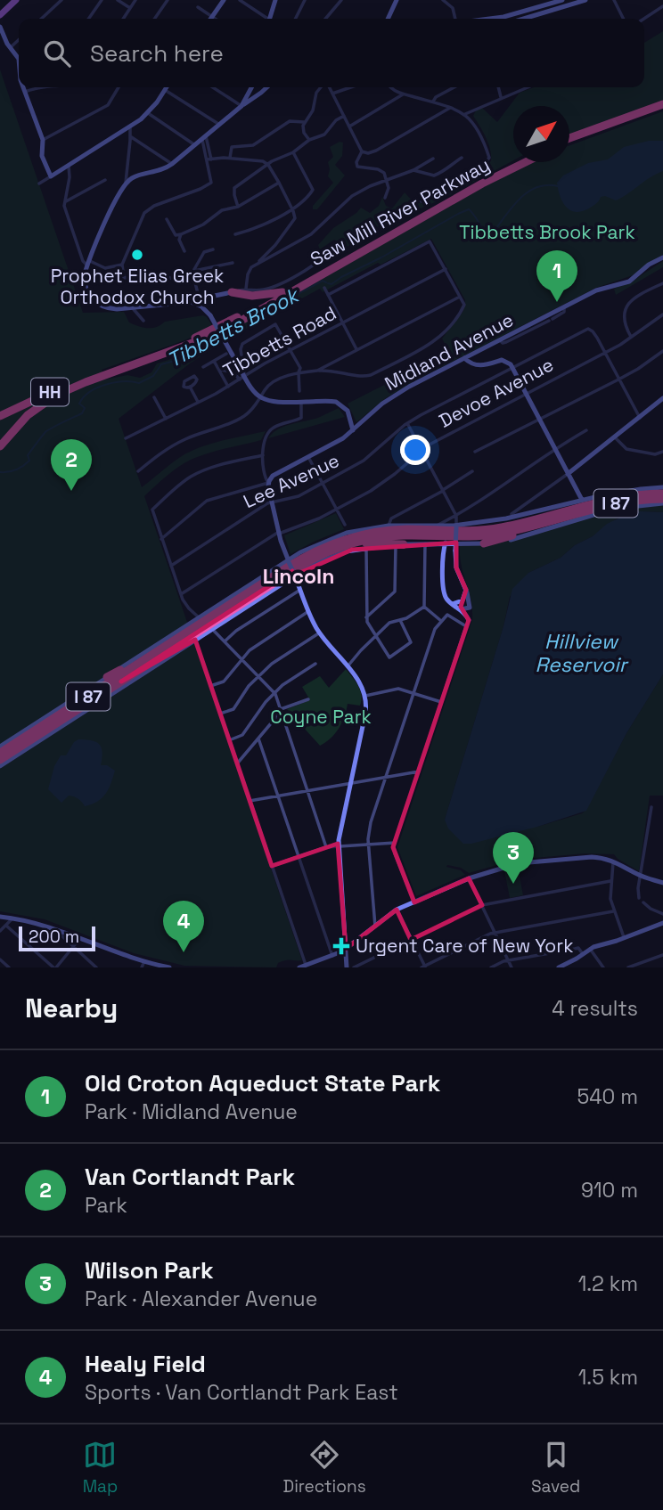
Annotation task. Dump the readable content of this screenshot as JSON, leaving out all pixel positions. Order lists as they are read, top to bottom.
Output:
{
  "streets": {
    "highway": ["Saw Mill River Parkway", "HH", "I 87"],
    "street": [
      "Tibbetts Road",
      "Midland Avenue",
      "Devoe Avenue",
      "Lee Avenue"
    ]
  },
  "crossings": [
    ["Saw Mill River Parkway", "HH"],
    ["Devoe Avenue", "Lee Avenue"]
  ],
  "districts": ["Lincoln"],
  "water": ["Tibbetts Brook", "Hillview Reservoir"],
  "parks": ["Tibbetts Brook Park", "Coyne Park"],
  "places": {
    "other": ["Prophet Elias Greek Orthodox Church"],
    "health": ["Urgent Care of New York"]
  },
  "scale_bar": "200 m",
  "north": "top right",
  "page": {
    "search": "Search here",
    "pins": [
      "1",
      "2",
      "3",
      "4"
    ],
    "scale": "200 m",
    "heading": ["Nearby", "4 results"],
    "list": [
      {
        "mark": "1",
        "name": "Old Croton Aqueduct State Park",
        "note": "Park · Midland Avenue",
        "value": "540 m"
      },
      {
        "mark": "2",
        "name": "Van Cortlandt Park",
        "note": "Park",
        "value": "910 m"
      },
      {
        "mark": "3",
        "name": "Wilson Park",
        "note": "Park · Alexander Avenue",
        "value": "1.2 km"
      },
      {
        "mark": "4",
        "name": "Healy Field",
        "note": "Sports · Van Cortlandt Park East",
        "value": "1.5 km"
      }
    ],
    "nav": ["Map", "Directions", "Saved"]
  }
}
